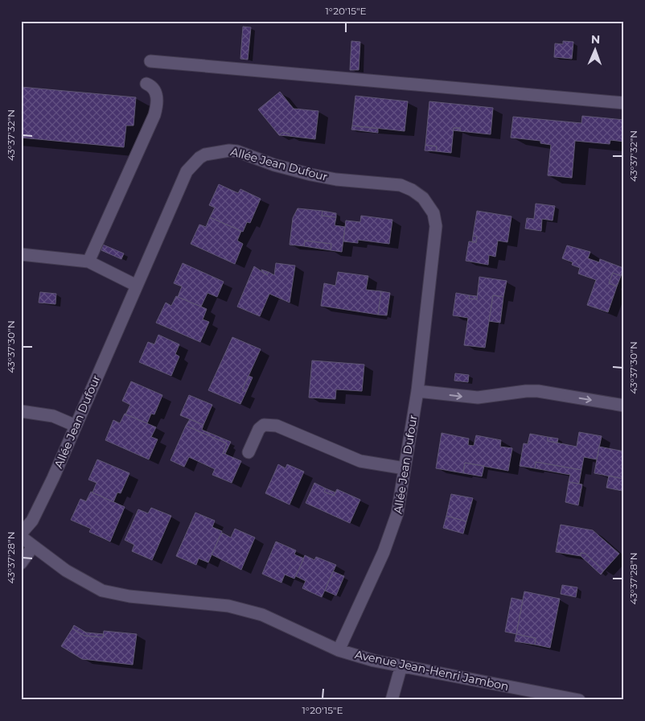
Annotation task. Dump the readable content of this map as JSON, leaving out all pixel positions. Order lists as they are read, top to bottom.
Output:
{
  "streets": {
    "street": ["Allée Jean Dufour", "Avenue Jean-Henri Jambon"]
  },
  "crossings": [
    ["Allée Jean Dufour", "Avenue Jean-Henri Jambon"]
  ],
  "north": "top",
  "coordinates": [
    "1°20'15\"E",
    "43°37'32\"N",
    "43°37'30\"N",
    "43°37'28\"N"
  ]
}
